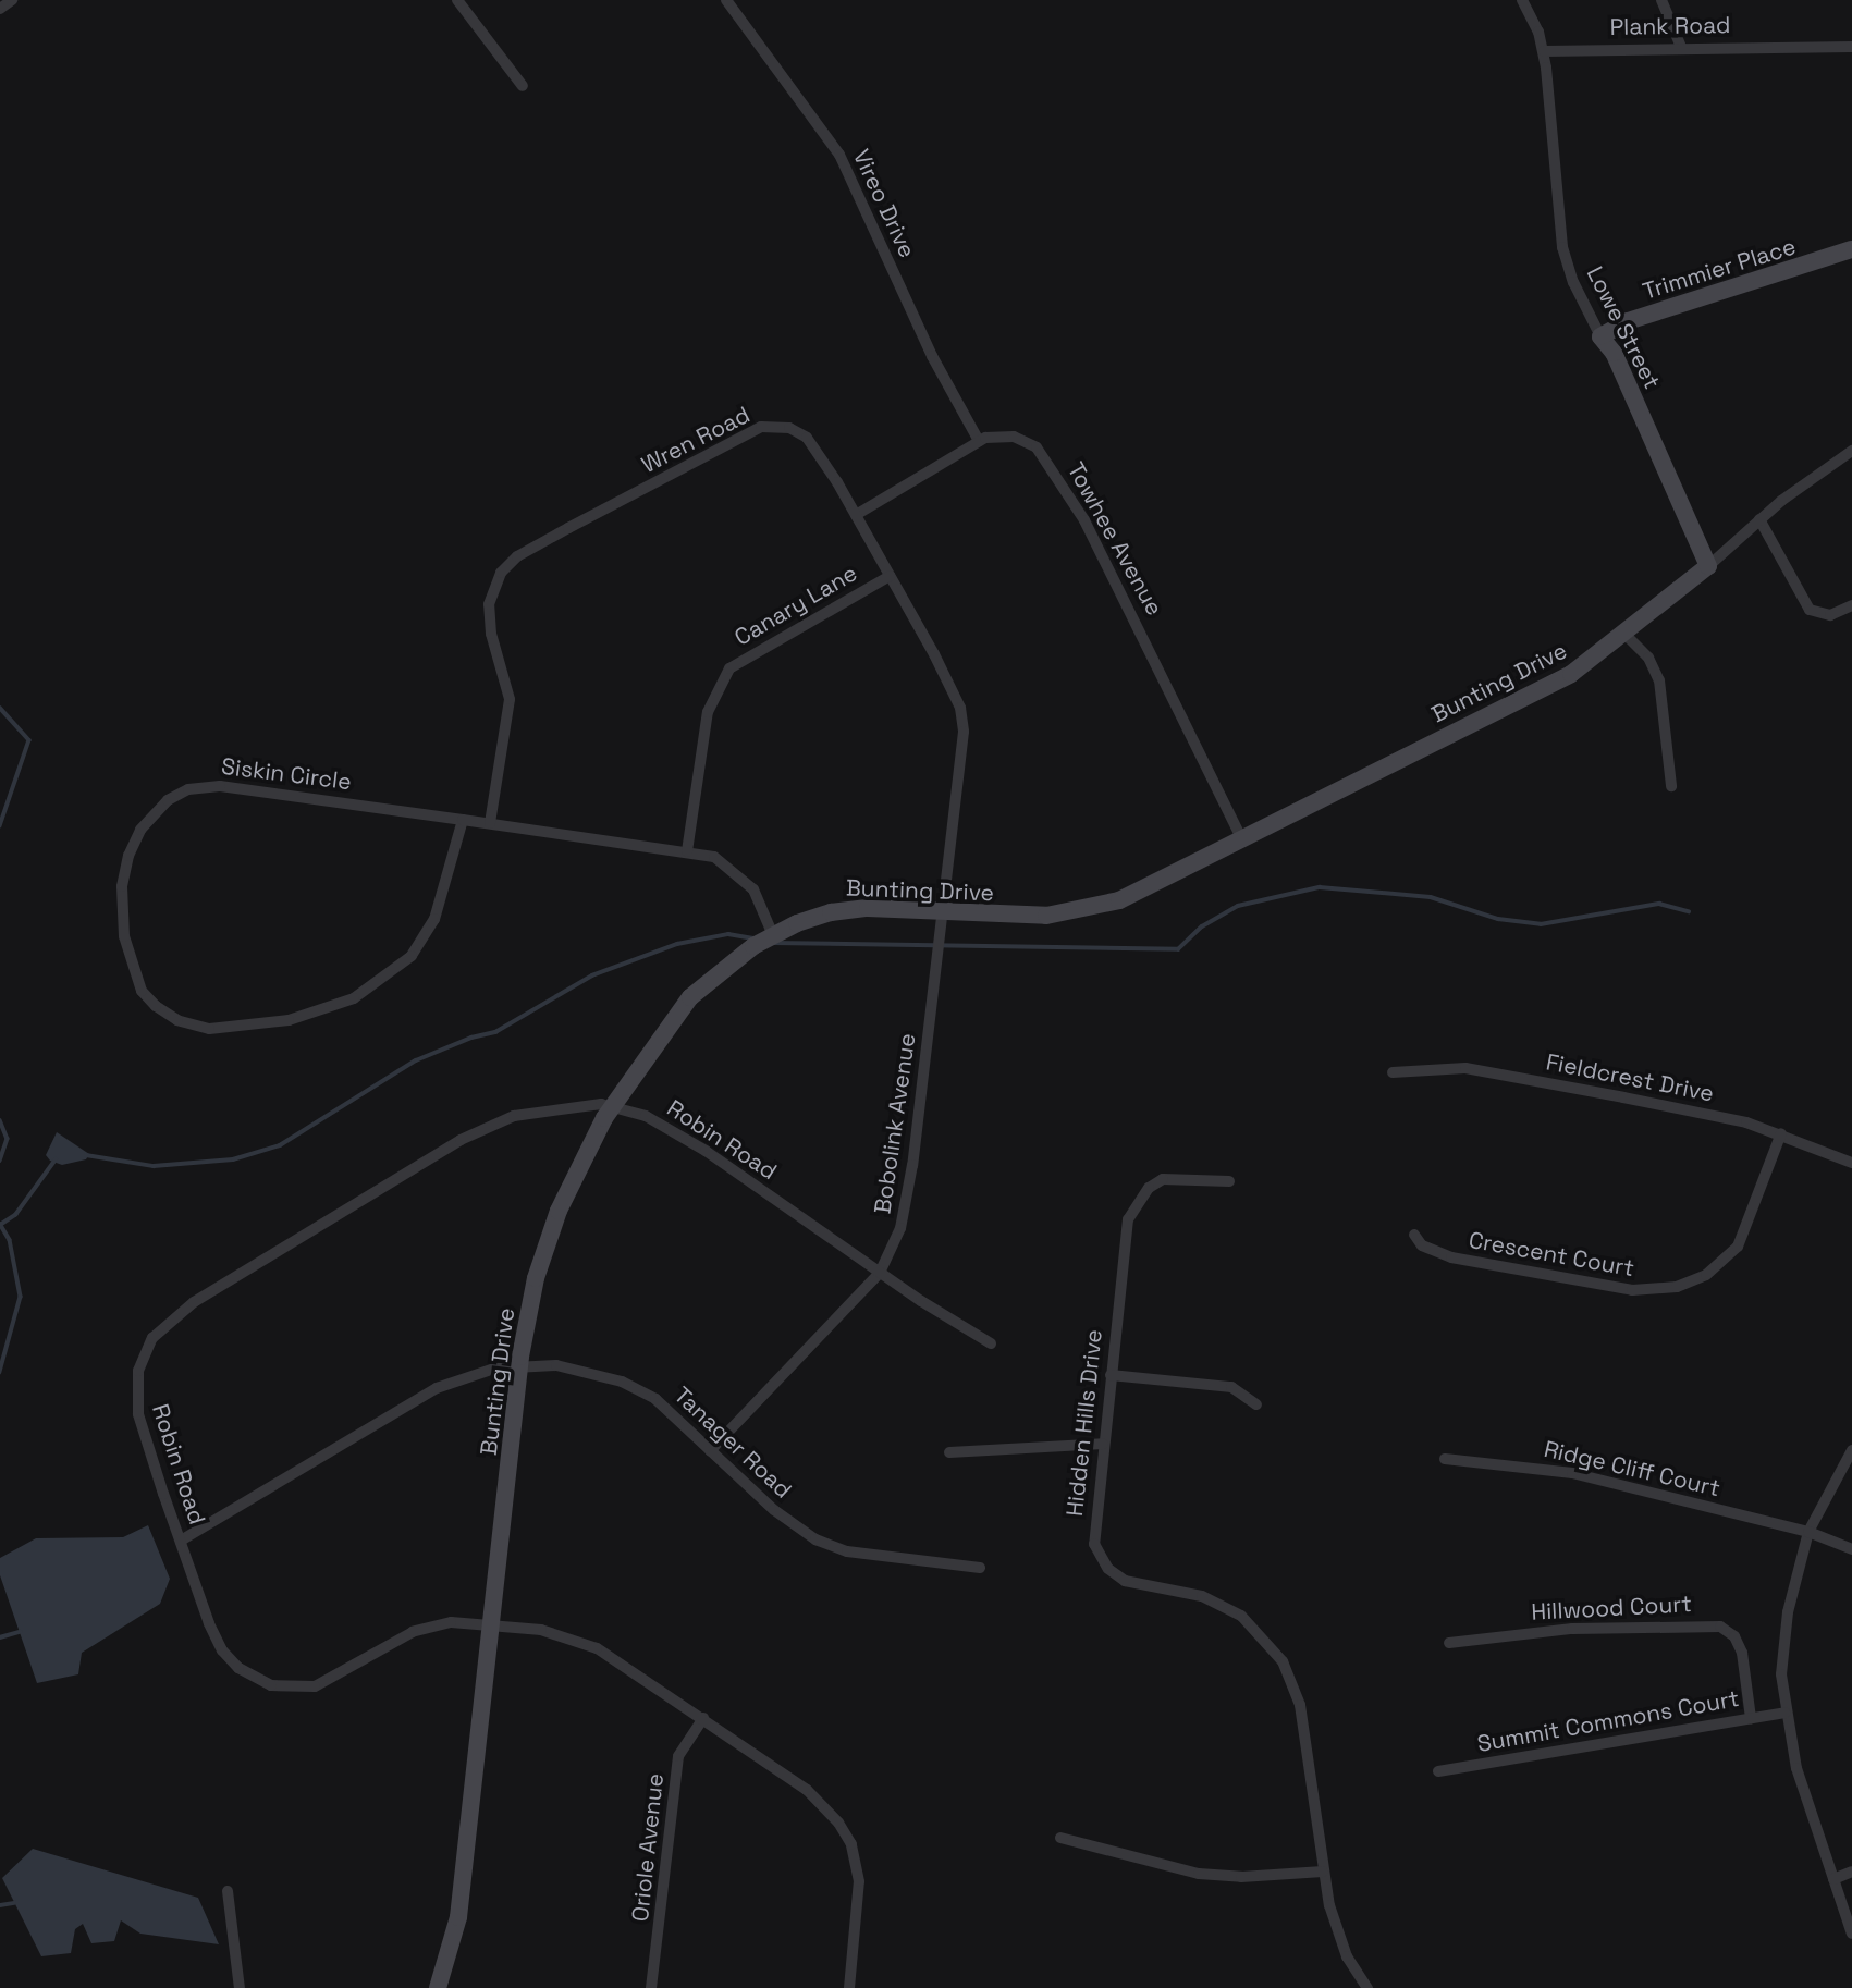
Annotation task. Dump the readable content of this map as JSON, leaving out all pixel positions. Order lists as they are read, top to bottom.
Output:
{
  "streets": {
    "street": [
      "Plank Road",
      "Vireo Drive",
      "Trimmier Place",
      "Lowe Street",
      "Wren Road",
      "Towhee Avenue",
      "Canary Lane",
      "Bunting Drive",
      "Siskin Circle",
      "Fieldcrest Drive",
      "Bobolink Avenue",
      "Robin Road",
      "Crescent Court",
      "Hidden Hills Drive",
      "Tanager Road",
      "Ridge Cliff Court",
      "Hillwood Court",
      "Summit Commons Court",
      "Oriole Avenue"
    ]
  },
  "crossings": [
    ["Plank Road", "Lowe Street"],
    ["Vireo Drive", "Towhee Avenue"],
    ["Trimmier Place", "Lowe Street"],
    ["Lowe Street", "Bunting Drive"],
    ["Wren Road", "Towhee Avenue"],
    ["Wren Road", "Canary Lane"],
    ["Wren Road", "Bunting Drive"],
    ["Wren Road", "Siskin Circle"],
    ["Wren Road", "Bobolink Avenue"],
    ["Towhee Avenue", "Bunting Drive"],
    ["Canary Lane", "Siskin Circle"],
    ["Bunting Drive", "Siskin Circle"],
    ["Bunting Drive", "Bobolink Avenue"],
    ["Bunting Drive", "Robin Road"],
    ["Bunting Drive", "Tanager Road"],
    ["Fieldcrest Drive", "Crescent Court"],
    ["Bobolink Avenue", "Robin Road"],
    ["Bobolink Avenue", "Tanager Road"],
    ["Robin Road", "Tanager Road"],
    ["Robin Road", "Oriole Avenue"],
    ["Hillwood Court", "Summit Commons Court"]
  ]
}
